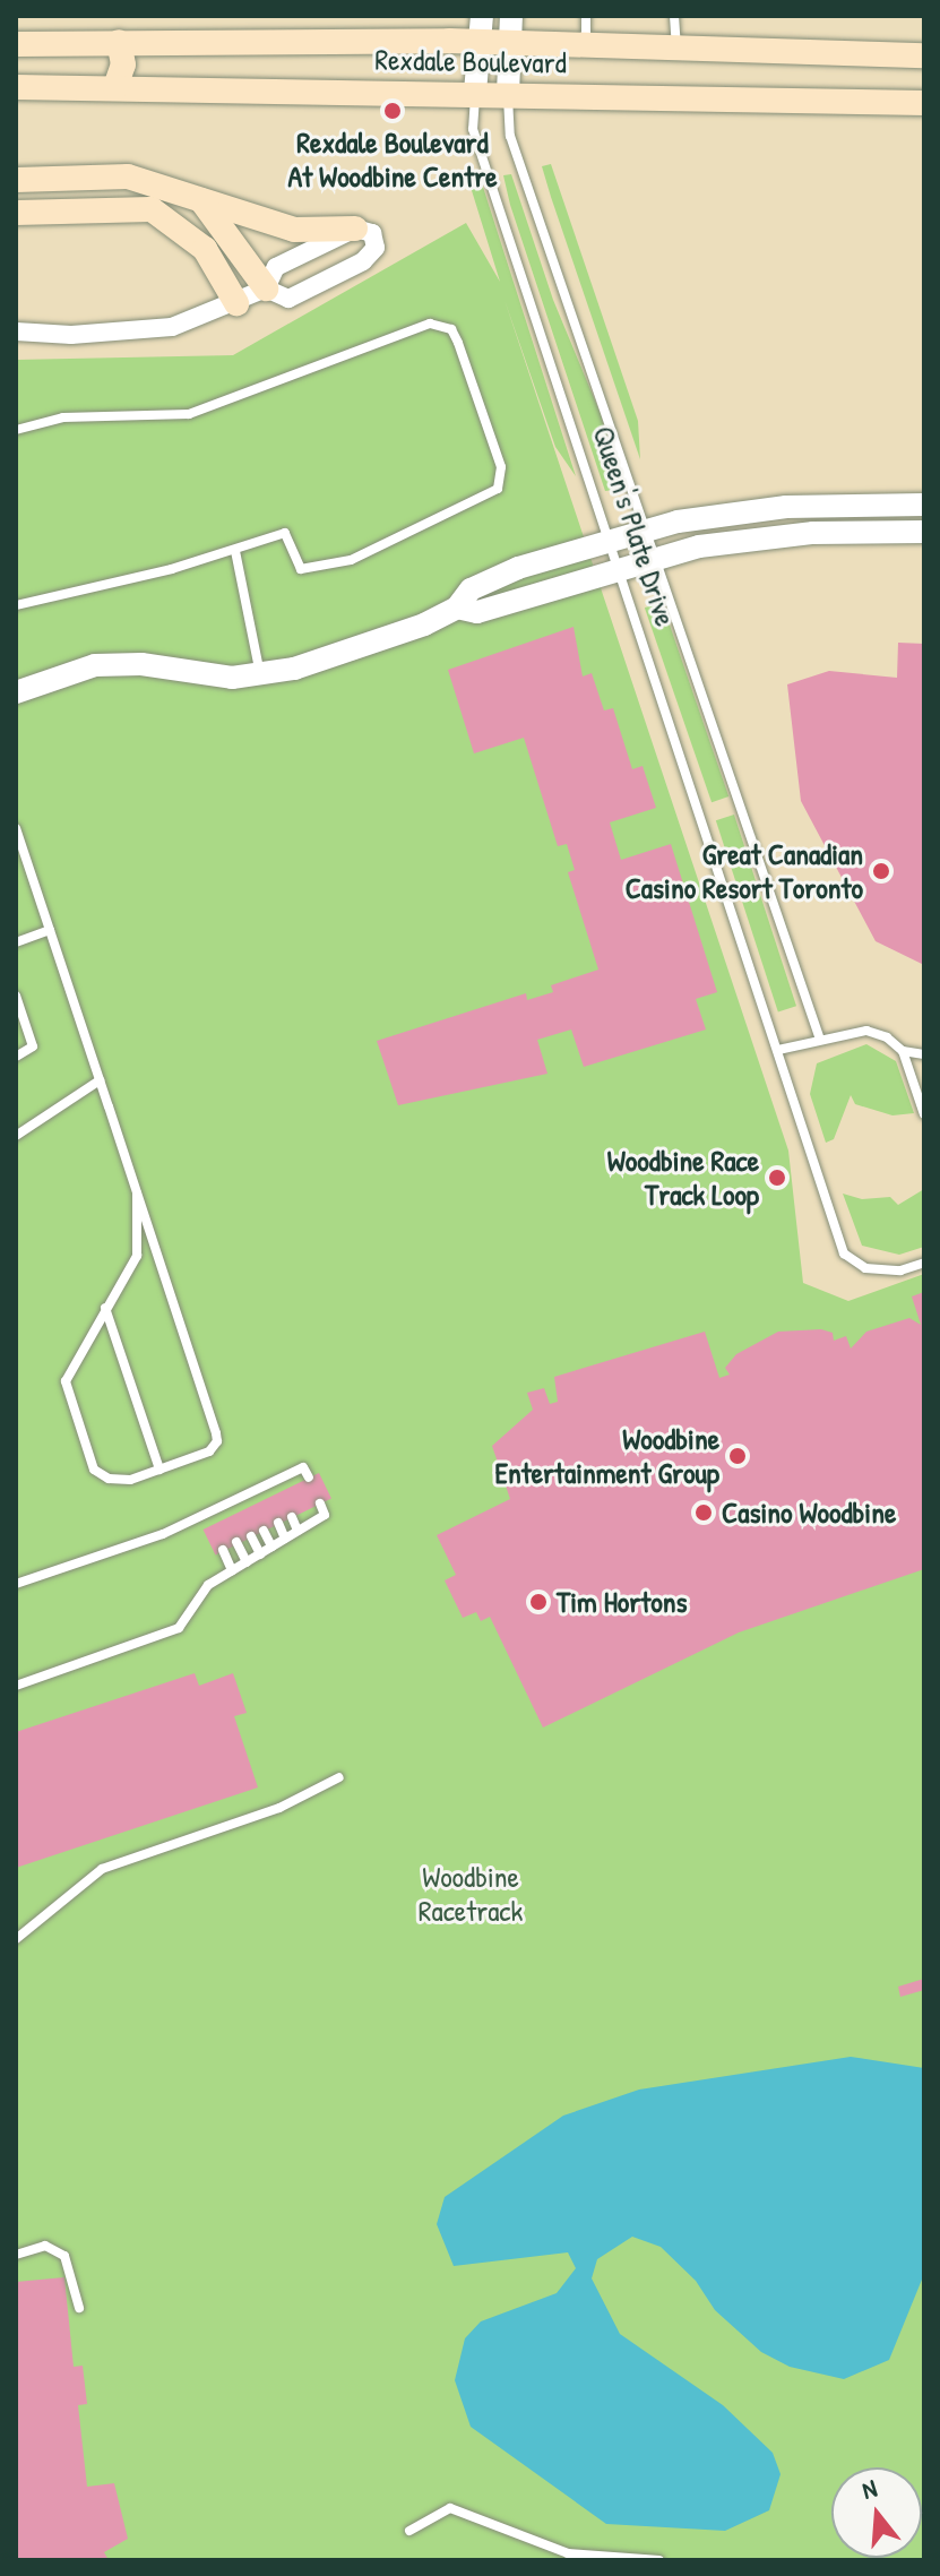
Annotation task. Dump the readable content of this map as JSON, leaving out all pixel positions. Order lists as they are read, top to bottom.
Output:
{
  "streets": {
    "main road": ["Rexdale Boulevard"],
    "street": ["Queen's Plate Drive"]
  },
  "crossings": [
    ["Rexdale Boulevard", "Queen's Plate Drive"]
  ],
  "parks": ["Woodbine Racetrack"],
  "places": [
    "Rexdale Boulevard At Woodbine Centre",
    "Great Canadian Casino Resort Toronto",
    "Woodbine Race Track Loop",
    "Woodbine Entertainment Group",
    "Casino Woodbine",
    "Tim Hortons"
  ],
  "north": "top"
}
